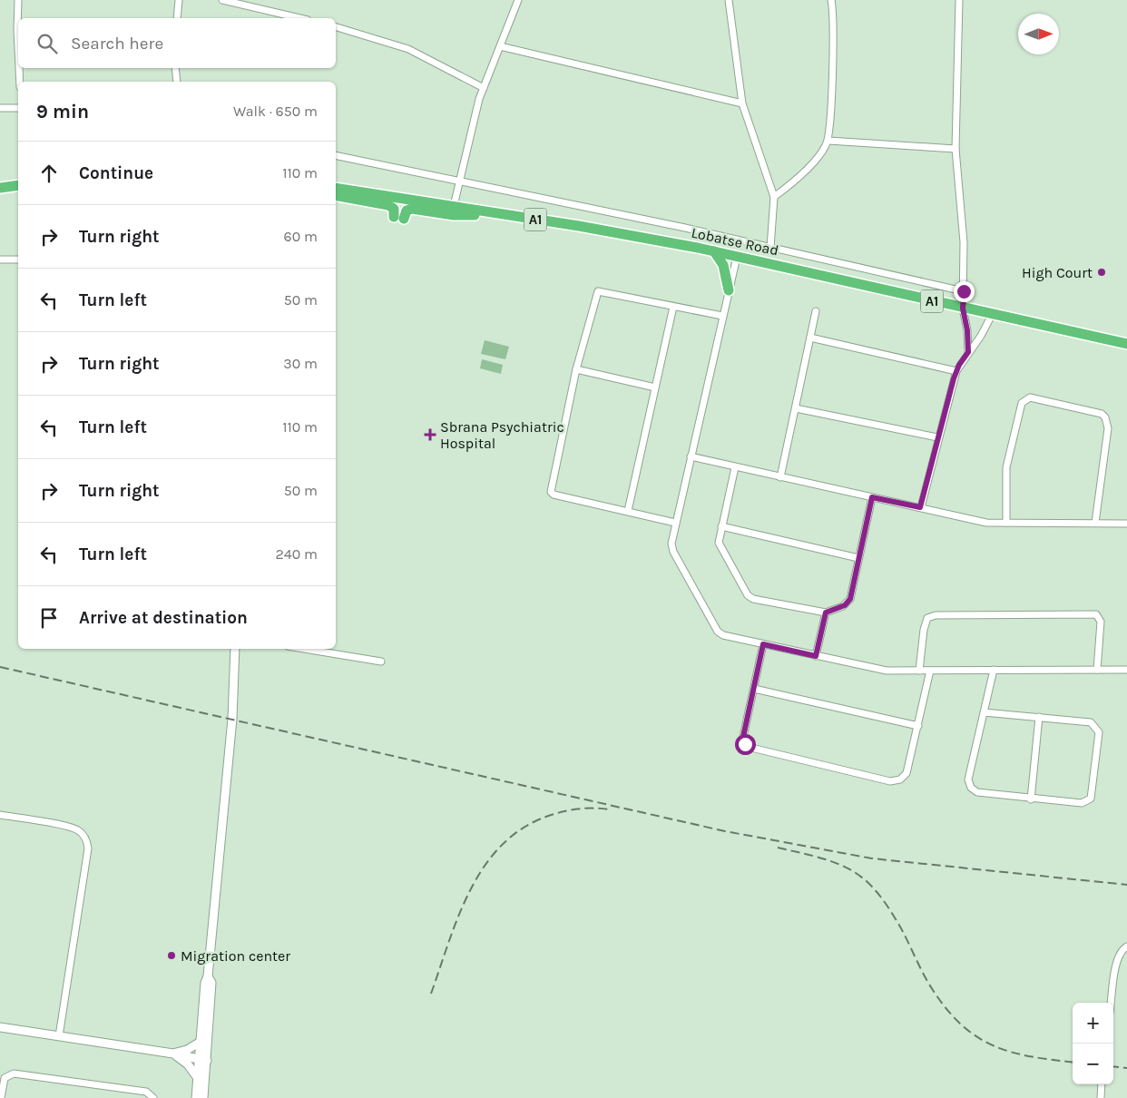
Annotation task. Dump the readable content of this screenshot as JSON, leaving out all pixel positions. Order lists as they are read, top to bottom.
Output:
{
  "streets": {
    "highway": ["A1", "Lobatse Road"]
  },
  "places": {
    "other": ["High Court", "Migration center"],
    "health": ["Sbrana Psychiatric Hospital"]
  },
  "north": "right",
  "page": {
    "search": "Search here",
    "heading": ["9 min", "Walk · 650 m"],
    "list": [
      ["Continue", "110 m"],
      ["Turn right", "60 m"],
      ["Turn left", "50 m"],
      ["Turn right", "30 m"],
      ["Turn left", "110 m"],
      ["Turn right", "50 m"],
      ["Turn left", "240 m"],
      "Arrive at destination"
    ],
    "map_buttons": ["+", "−"]
  }
}
